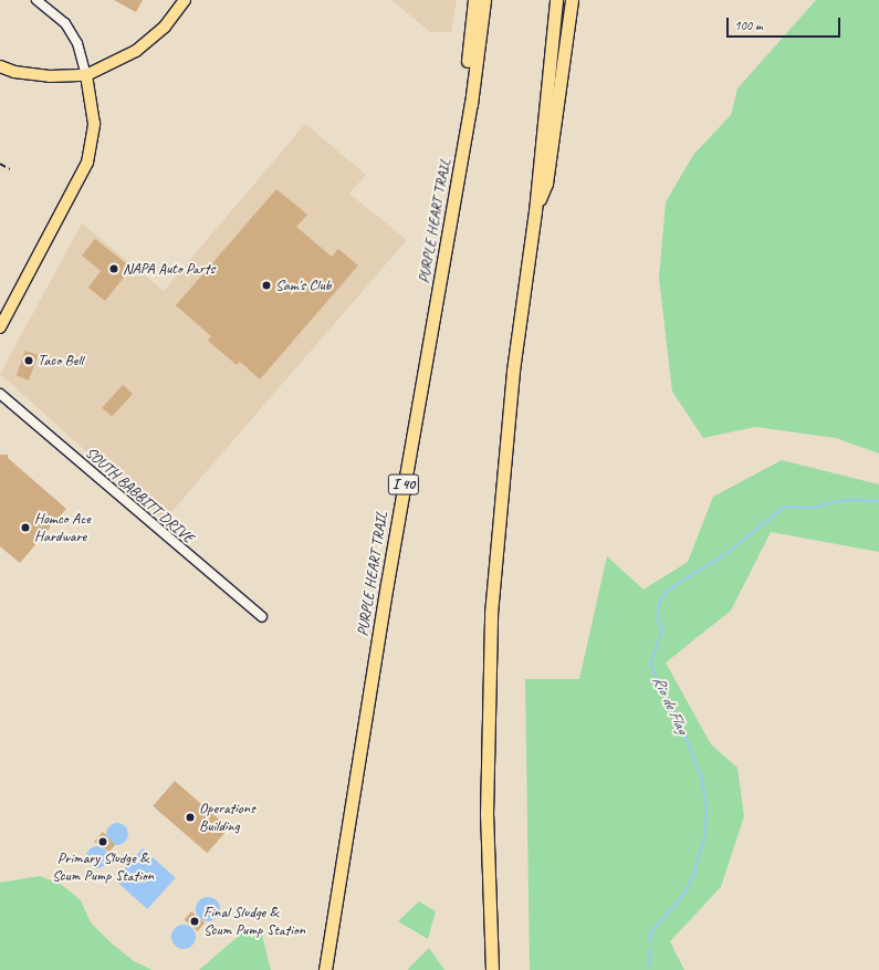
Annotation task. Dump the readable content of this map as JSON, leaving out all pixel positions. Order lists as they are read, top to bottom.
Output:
{
  "streets": {
    "highway": ["PURPLE HEART TRAIL", "I 40"],
    "street": ["SOUTH BABBITT DRIVE"]
  },
  "water": ["Rio de Flag"],
  "places": [
    "NAPA Auto Parts",
    "Sam's Club",
    "Taco Bell",
    "Homco Ace Hardware",
    "Operations Building",
    "Primary Sludge & Scum Pump Station",
    "Final Sludge & Scum Pump Station"
  ],
  "scale_bar": "100 m"
}
